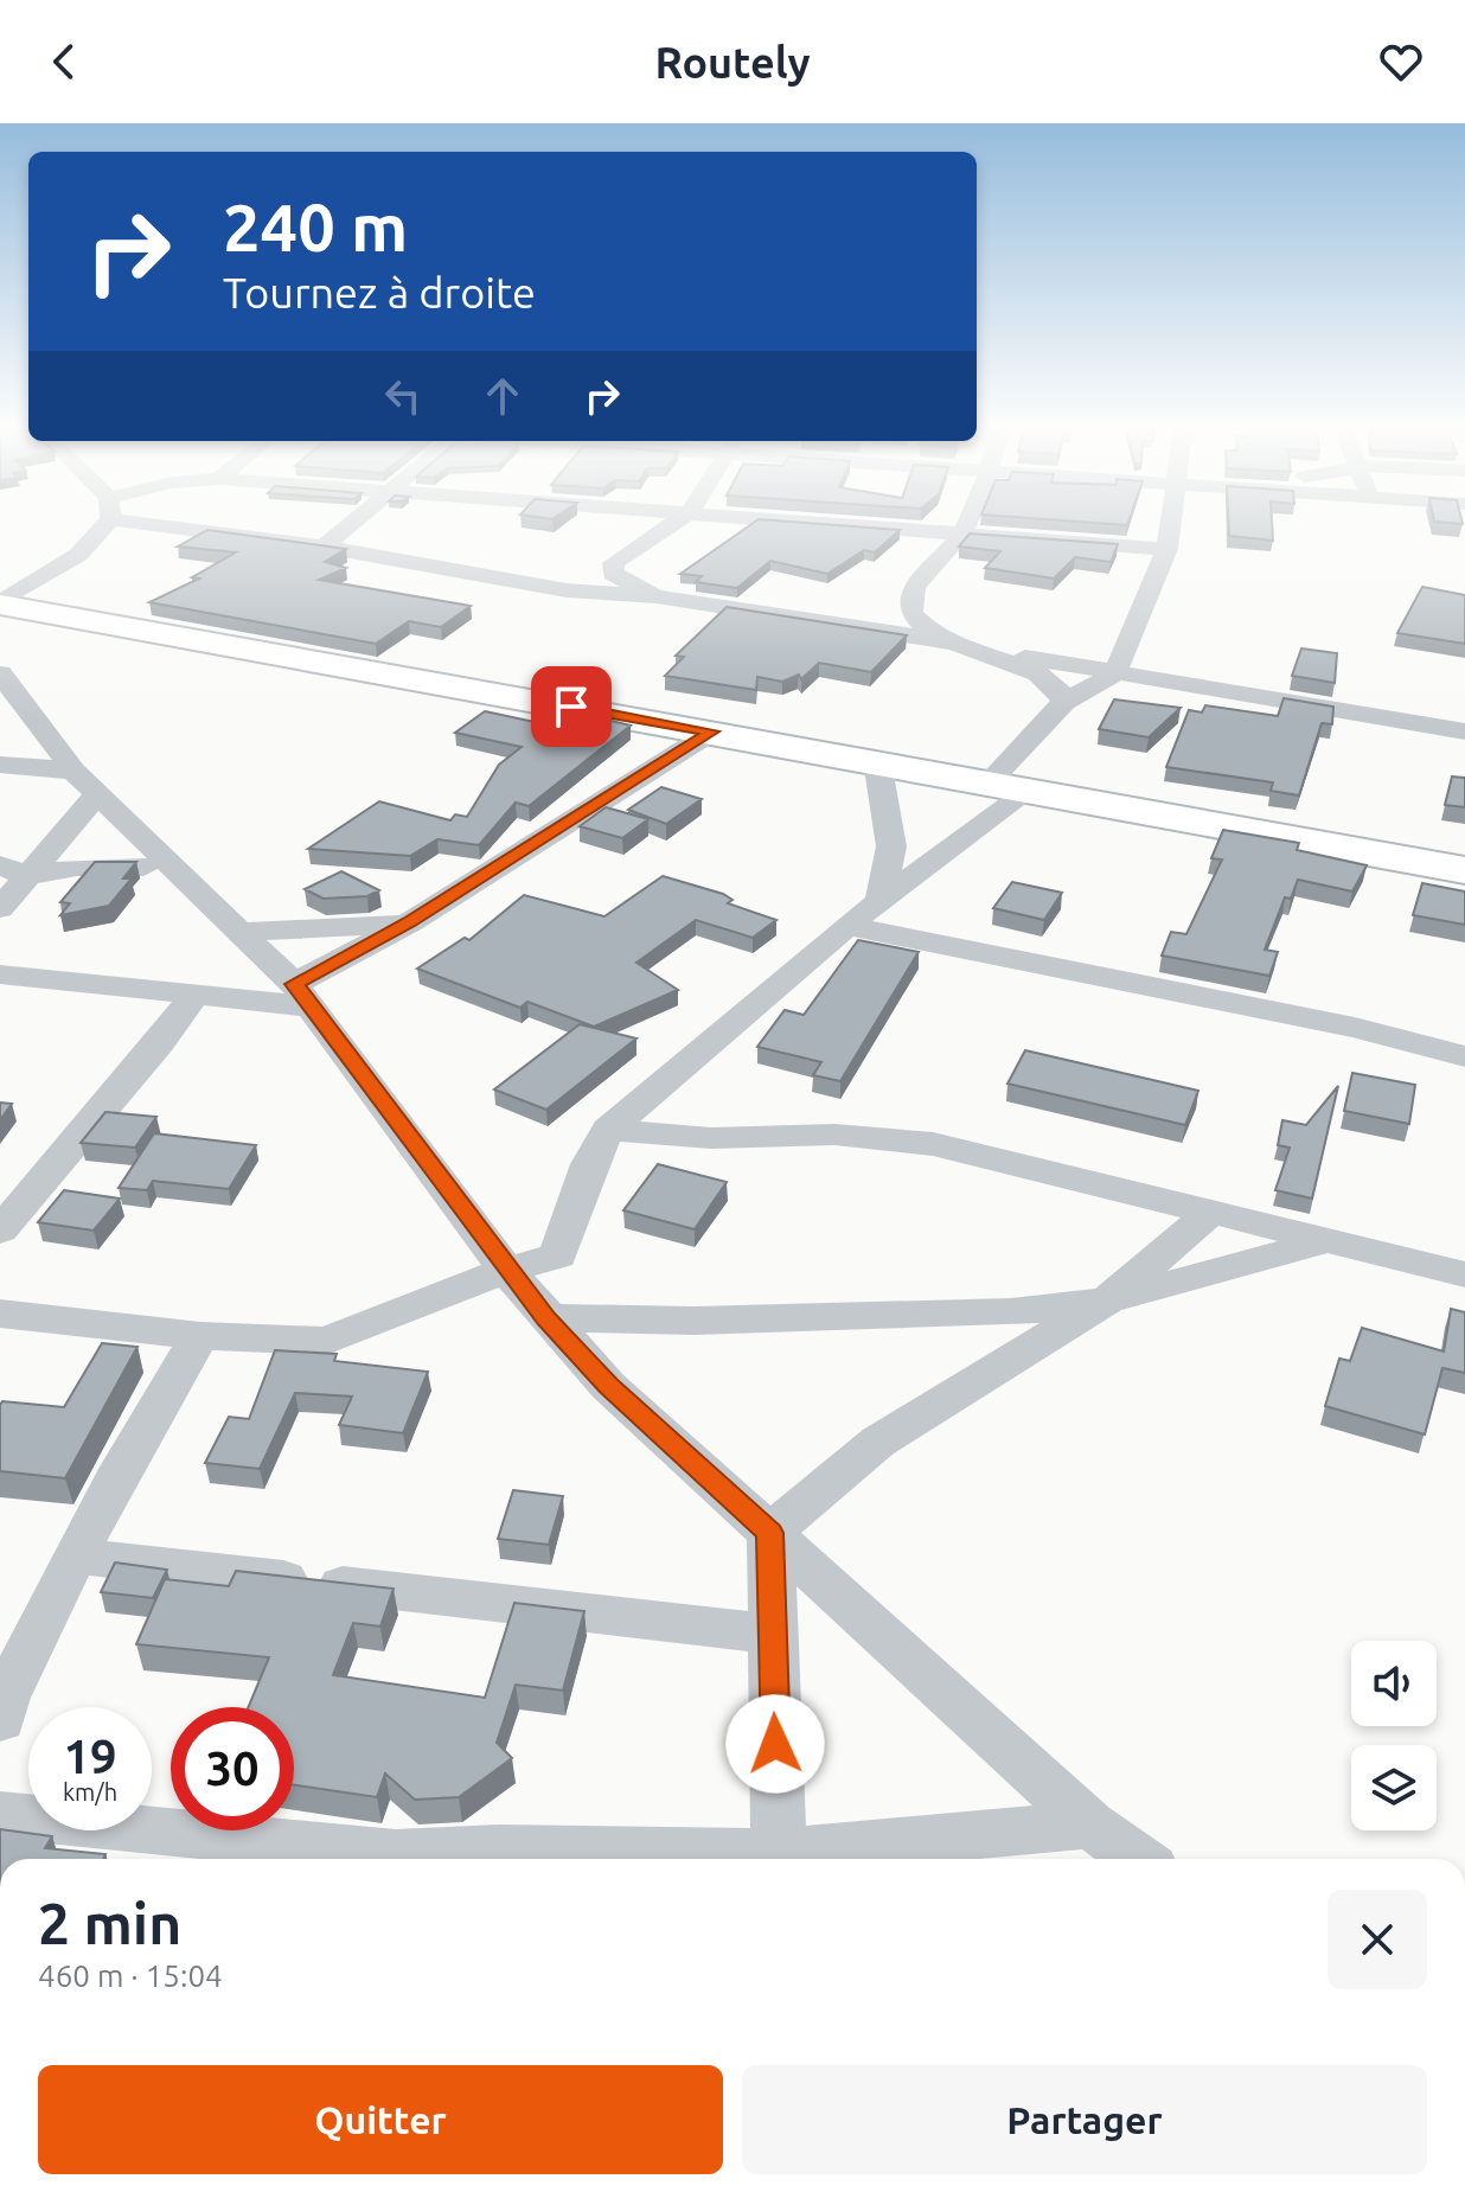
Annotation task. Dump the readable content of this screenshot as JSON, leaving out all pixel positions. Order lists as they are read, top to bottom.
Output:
{
  "page": {
    "header": "Routely",
    "turn": ["240 m", "Tournez à droite"],
    "speed": "19 km/h",
    "limit": "30",
    "heading": ["2 min", "460 m · 15:04"],
    "buttons": ["Quitter", "Partager"]
  }
}
